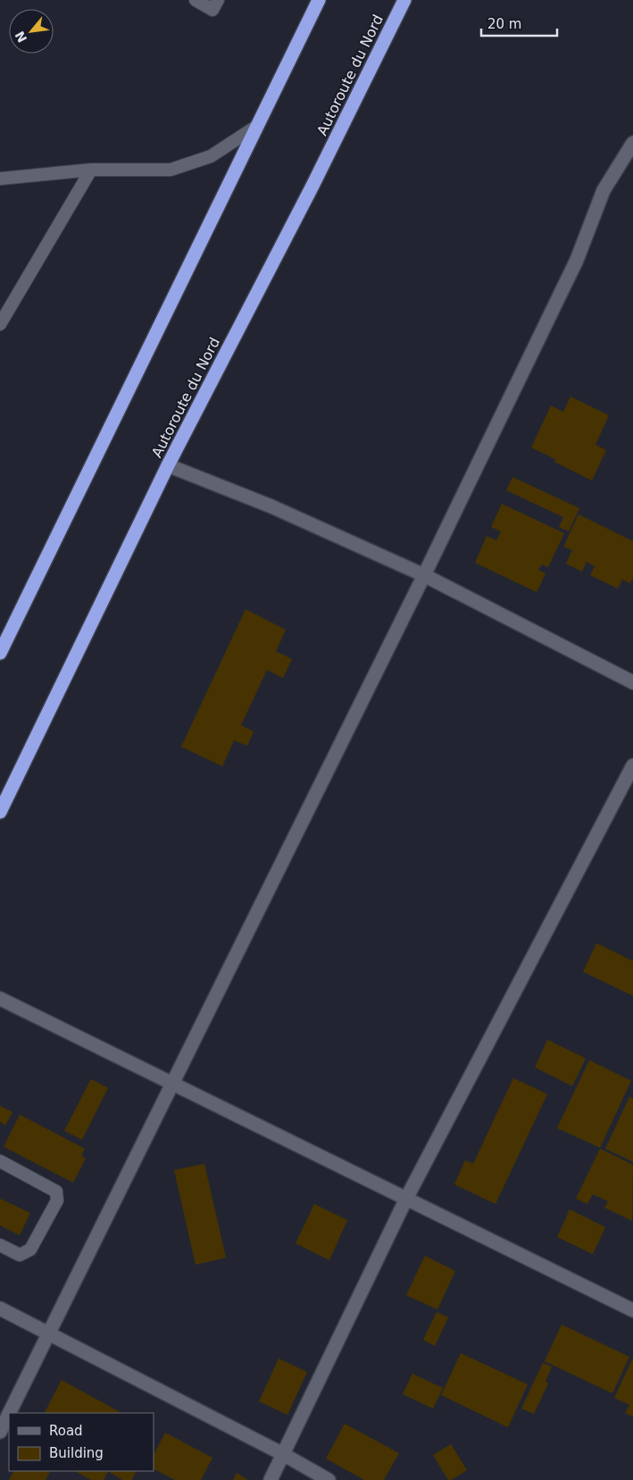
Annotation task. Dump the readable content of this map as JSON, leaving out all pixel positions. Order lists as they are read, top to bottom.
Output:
{
  "streets": {
    "highway": ["Autoroute du Nord"]
  },
  "legend": ["Road", "Building"],
  "scale_bar": "20 m",
  "north": "bottom left"
}
